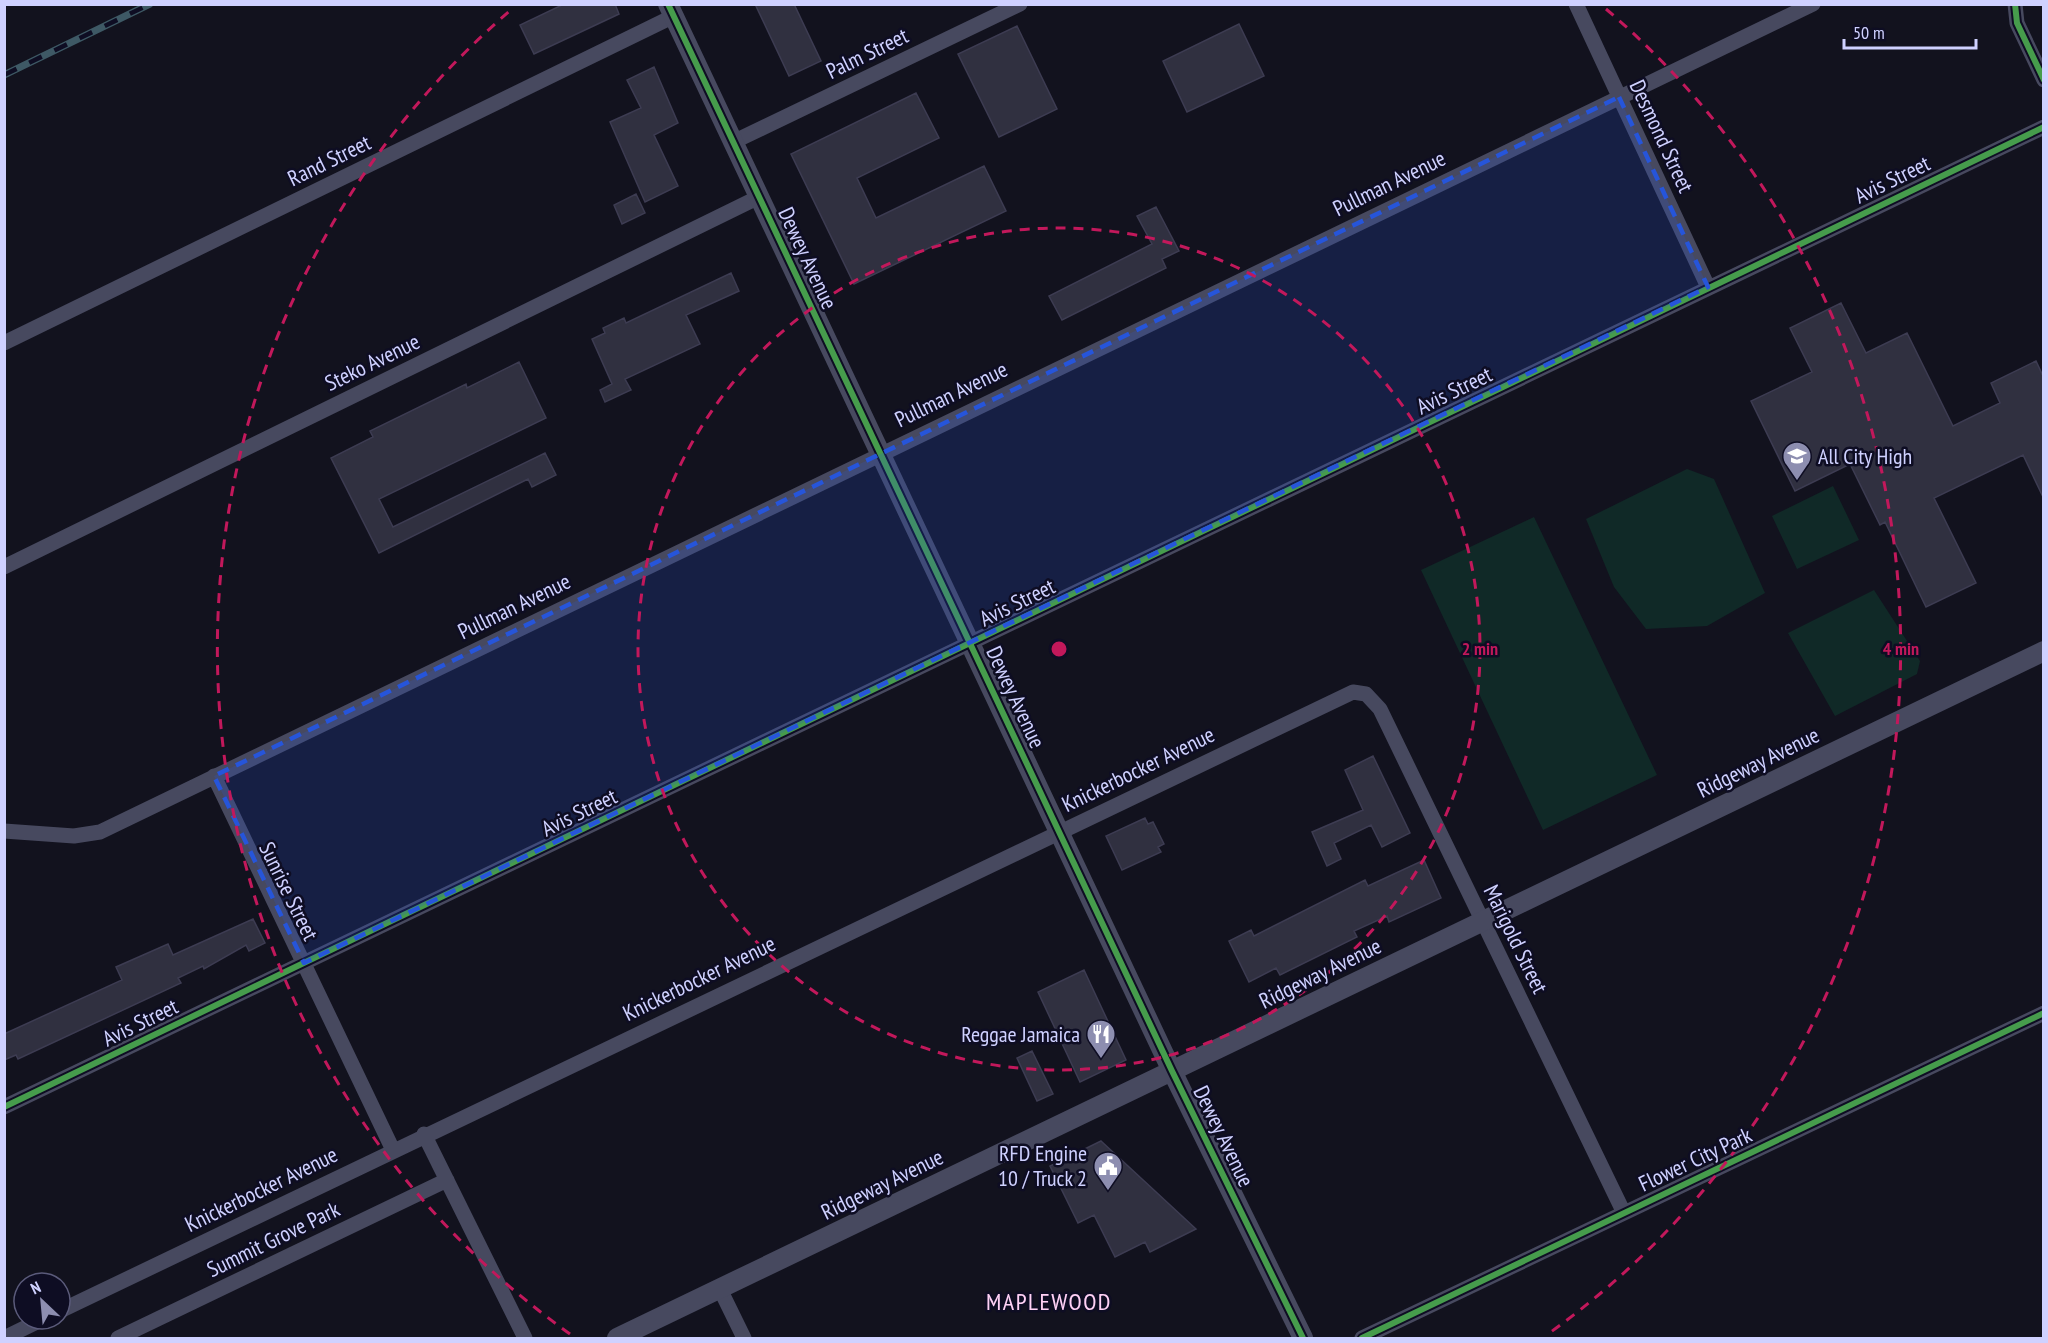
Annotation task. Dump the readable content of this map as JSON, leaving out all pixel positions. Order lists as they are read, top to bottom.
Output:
{
  "streets": {
    "street": [
      "Palm Street",
      "Desmond Street",
      "Rand Street",
      "Avis Street",
      "Pullman Avenue",
      "Dewey Avenue",
      "Steko Avenue",
      "Ridgeway Avenue",
      "Knickerbocker Avenue",
      "Sunrise Street",
      "Marigold Street",
      "Flower City Park",
      "Summit Grove Park"
    ]
  },
  "crossings": [
    ["Palm Street", "Dewey Avenue"],
    ["Desmond Street", "Avis Street"],
    ["Desmond Street", "Pullman Avenue"],
    ["Rand Street", "Dewey Avenue"],
    ["Avis Street", "Dewey Avenue"],
    ["Avis Street", "Sunrise Street"],
    ["Pullman Avenue", "Dewey Avenue"],
    ["Pullman Avenue", "Sunrise Street"],
    ["Dewey Avenue", "Steko Avenue"],
    ["Dewey Avenue", "Ridgeway Avenue"],
    ["Dewey Avenue", "Knickerbocker Avenue"],
    ["Ridgeway Avenue", "Marigold Street"],
    ["Knickerbocker Avenue", "Sunrise Street"],
    ["Knickerbocker Avenue", "Marigold Street"],
    ["Marigold Street", "Flower City Park"]
  ],
  "districts": ["MAPLEWOOD"],
  "places": {
    "school or university": ["All City High"],
    "restaurant": ["Reggae Jamaica"],
    "public building": ["RFD Engine 10 / Truck 2"]
  },
  "scale_bar": "50 m",
  "north": "top left",
  "rings": ["2 min", "4 min"]
}
